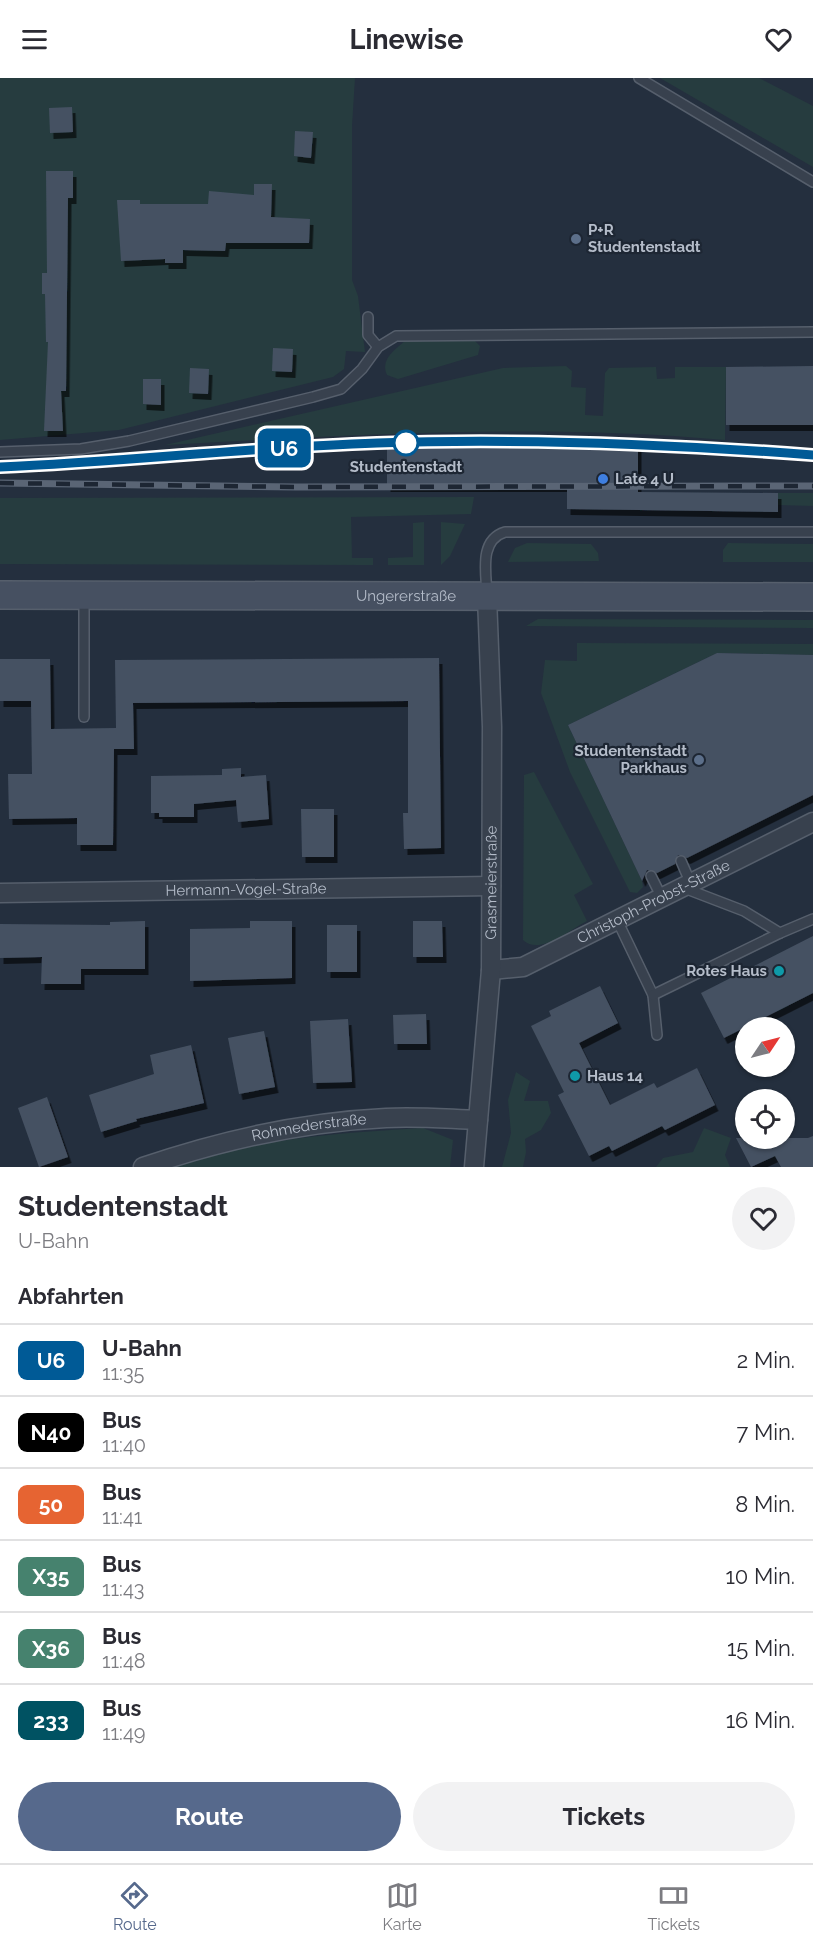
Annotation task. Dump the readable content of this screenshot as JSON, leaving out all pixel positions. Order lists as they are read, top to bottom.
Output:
{
  "streets": {
    "main road": ["Ungererstraße"],
    "street": [
      "Grasmeierstraße",
      "Hermann-Vogel-Straße",
      "Christoph-Probst-Straße",
      "Rohmederstraße"
    ]
  },
  "crossings": [
    ["Ungererstraße", "Grasmeierstraße"],
    ["Grasmeierstraße", "Hermann-Vogel-Straße"],
    ["Grasmeierstraße", "Christoph-Probst-Straße"],
    ["Grasmeierstraße", "Rohmederstraße"]
  ],
  "places": [
    "P+R Studentenstadt",
    "Studentenstadt",
    "Late 4 U",
    "Studentenstadt Parkhaus",
    "Rotes Haus",
    "Haus 14"
  ],
  "lines": ["metro line U6"],
  "north": "top right",
  "page": {
    "header": "Linewise",
    "on_map": "U6",
    "heading": [
      ["Studentenstadt", "U-Bahn"],
      "Abfahrten"
    ],
    "list": [
      {
        "mark": "U6",
        "name": "U-Bahn",
        "note": "11:35",
        "value": "2 Min."
      },
      {
        "mark": "N40",
        "name": "Bus",
        "note": "11:40",
        "value": "7 Min."
      },
      {
        "mark": "50",
        "name": "Bus",
        "note": "11:41",
        "value": "8 Min."
      },
      {
        "mark": "X35",
        "name": "Bus",
        "note": "11:43",
        "value": "10 Min."
      },
      {
        "mark": "X36",
        "name": "Bus",
        "note": "11:48",
        "value": "15 Min."
      },
      {
        "mark": "233",
        "name": "Bus",
        "note": "11:49",
        "value": "16 Min."
      }
    ],
    "buttons": ["Route", "Tickets"],
    "tabs": ["Route", "Karte", "Tickets"]
  }
}
